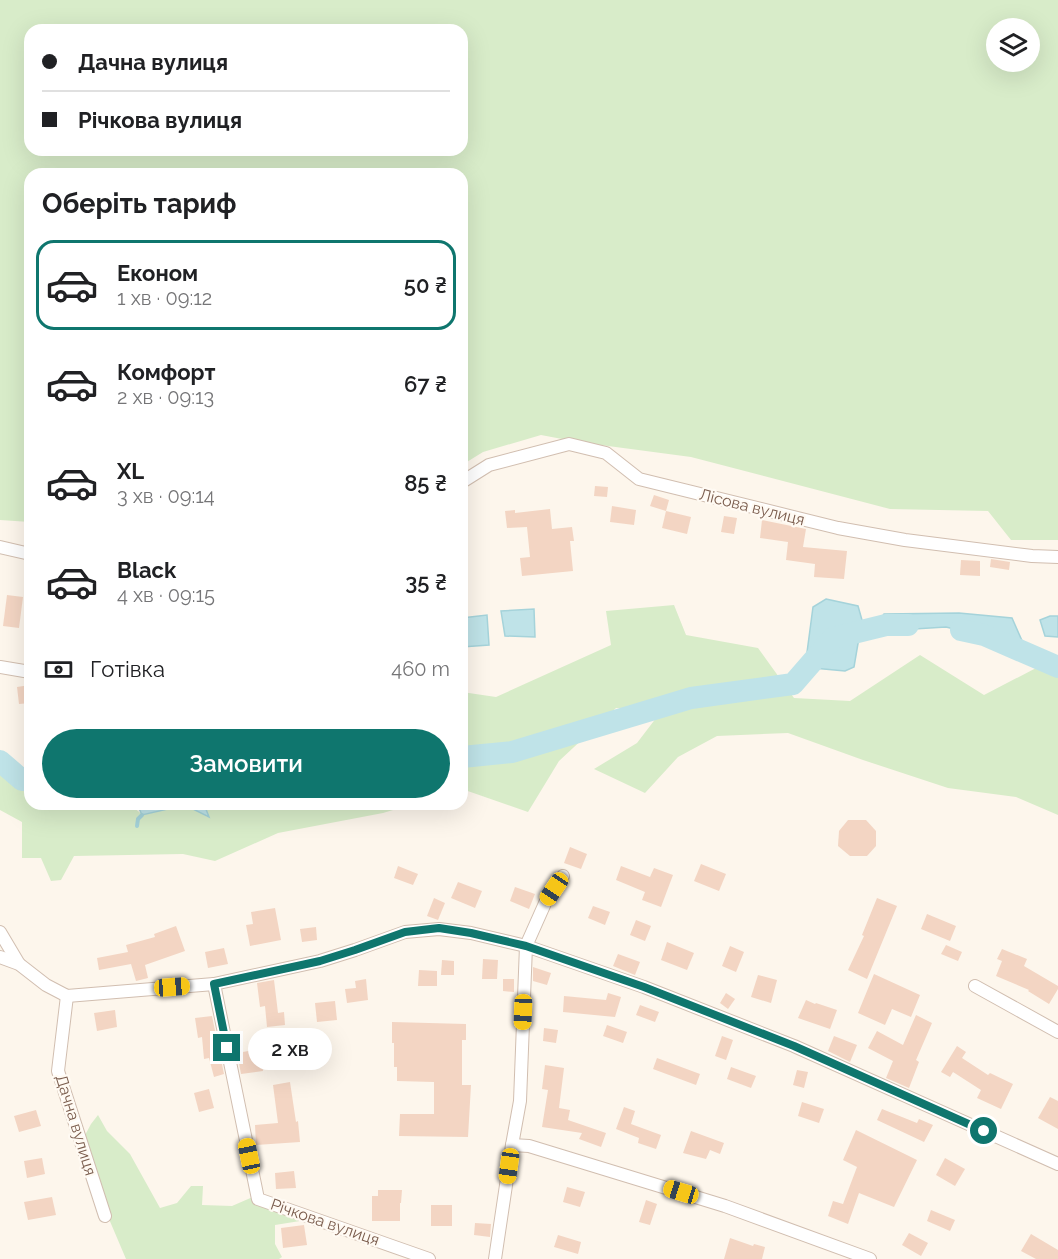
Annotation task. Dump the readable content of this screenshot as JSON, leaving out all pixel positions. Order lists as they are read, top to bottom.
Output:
{
  "streets": {
    "street": ["Лісова вулиця", "Дачна вулиця", "Річкова вулиця"]
  },
  "page": {
    "banner": ["Дачна вулиця", "Річкова вулиця"],
    "heading": "Оберіть тариф",
    "list": [
      {
        "name": "Економ",
        "note": "1 хв · 09:12",
        "value": "50 ₴"
      },
      {
        "name": "Комфорт",
        "note": "2 хв · 09:13",
        "value": "67 ₴"
      },
      {
        "name": "XL",
        "note": "3 хв · 09:14",
        "value": "85 ₴"
      },
      {
        "name": "Black",
        "note": "4 хв · 09:15",
        "value": "35 ₴"
      }
    ],
    "pay": ["Готівка", "460 m"],
    "buttons": "Замовити",
    "bubble": "2 хв"
  }
}
